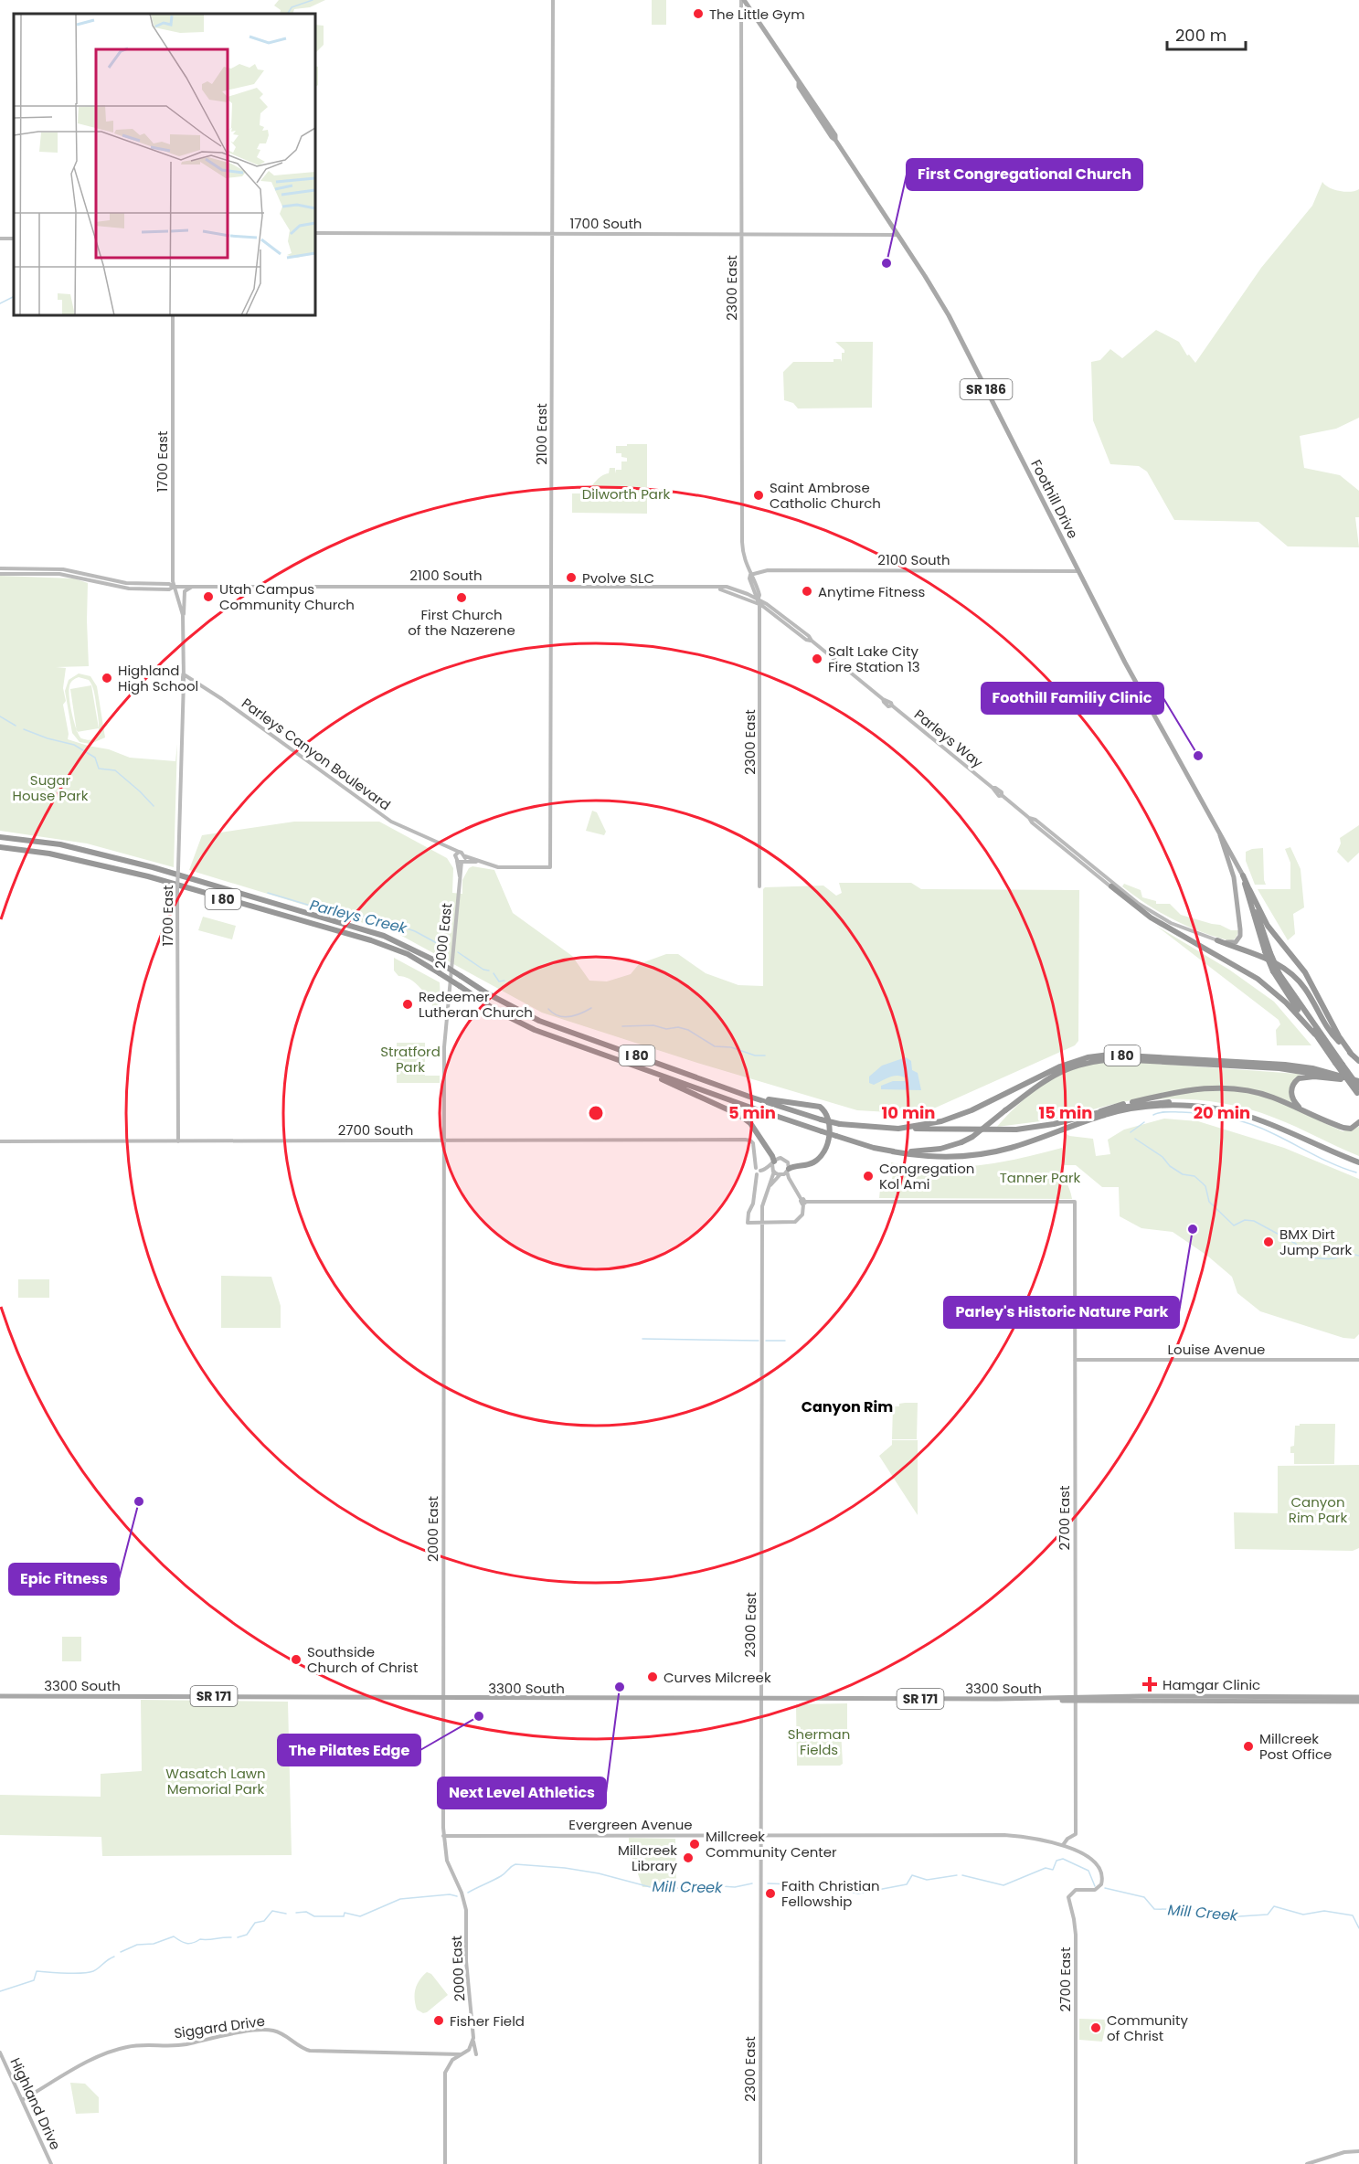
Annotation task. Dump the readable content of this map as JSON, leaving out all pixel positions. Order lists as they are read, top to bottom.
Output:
{
  "streets": {
    "highway": ["I 80"],
    "main road": [
      "SR 186",
      "Foothill Drive",
      "3300 South",
      "SR 171"
    ],
    "street": [
      "1700 South",
      "2300 East",
      "2100 East",
      "1700 East",
      "2100 South",
      "Parleys Way",
      "Parleys Canyon Boulevard",
      "2000 East",
      "2700 South",
      "Louise Avenue",
      "2700 East",
      "Evergreen Avenue",
      "Siggard Drive",
      "Highland Drive"
    ]
  },
  "crossings": [
    ["1700 South", "2300 East"],
    ["1700 South", "2100 East"],
    ["1700 South", "Foothill Drive"],
    ["2300 East", "Foothill Drive"],
    ["2300 East", "2100 South"],
    ["2300 East", "Parleys Way"],
    ["2300 East", "3300 South"],
    ["2300 East", "Evergreen Avenue"],
    ["2100 East", "2100 South"],
    ["2100 East", "Parleys Canyon Boulevard"],
    ["2100 East", "2000 East"],
    ["1700 East", "2100 South"],
    ["1700 East", "Parleys Canyon Boulevard"],
    ["1700 East", "2700 South"],
    ["Foothill Drive", "2100 South"],
    ["2100 South", "Parleys Way"],
    ["Parleys Canyon Boulevard", "2000 East"],
    ["2000 East", "2700 South"],
    ["2000 East", "3300 South"],
    ["2000 East", "Evergreen Avenue"],
    ["Louise Avenue", "2700 East"],
    ["2700 East", "3300 South"],
    ["2700 East", "Evergreen Avenue"],
    ["Siggard Drive", "Highland Drive"]
  ],
  "districts": ["Canyon Rim"],
  "water": ["Parleys Creek", "Mill Creek"],
  "parks": [
    "Dilworth Park",
    "Sugar House Park",
    "Stratford Park",
    "Tanner Park",
    "Canyon Rim Park",
    "Sherman Fields",
    "Wasatch Lawn Memorial Park"
  ],
  "places": {
    "other": [
      "The Little Gym",
      "First Congregational Church",
      "Saint Ambrose Catholic Church",
      "Pvolve SLC",
      "Anytime Fitness",
      "Utah Campus Community Church",
      "First Church of the Nazerene",
      "Salt Lake City Fire Station 13",
      "Highland High School",
      "Foothill Familiy Clinic",
      "Redeemer Lutheran Church",
      "Congregation Kol Ami",
      "Parley's Historic Nature Park",
      "BMX Dirt Jump Park",
      "Epic Fitness",
      "Southside Church of Christ",
      "Curves Milcreek",
      "Next Level Athletics",
      "The Pilates Edge",
      "Millcreek Post Office",
      "Millcreek Community Center",
      "Millcreek Library",
      "Faith Christian Fellowship",
      "Fisher Field",
      "Community of Christ"
    ],
    "health": ["Hamgar Clinic"]
  },
  "scale_bar": "200 m",
  "rings": [
    "5 min",
    "10 min",
    "15 min",
    "20 min"
  ]
}
